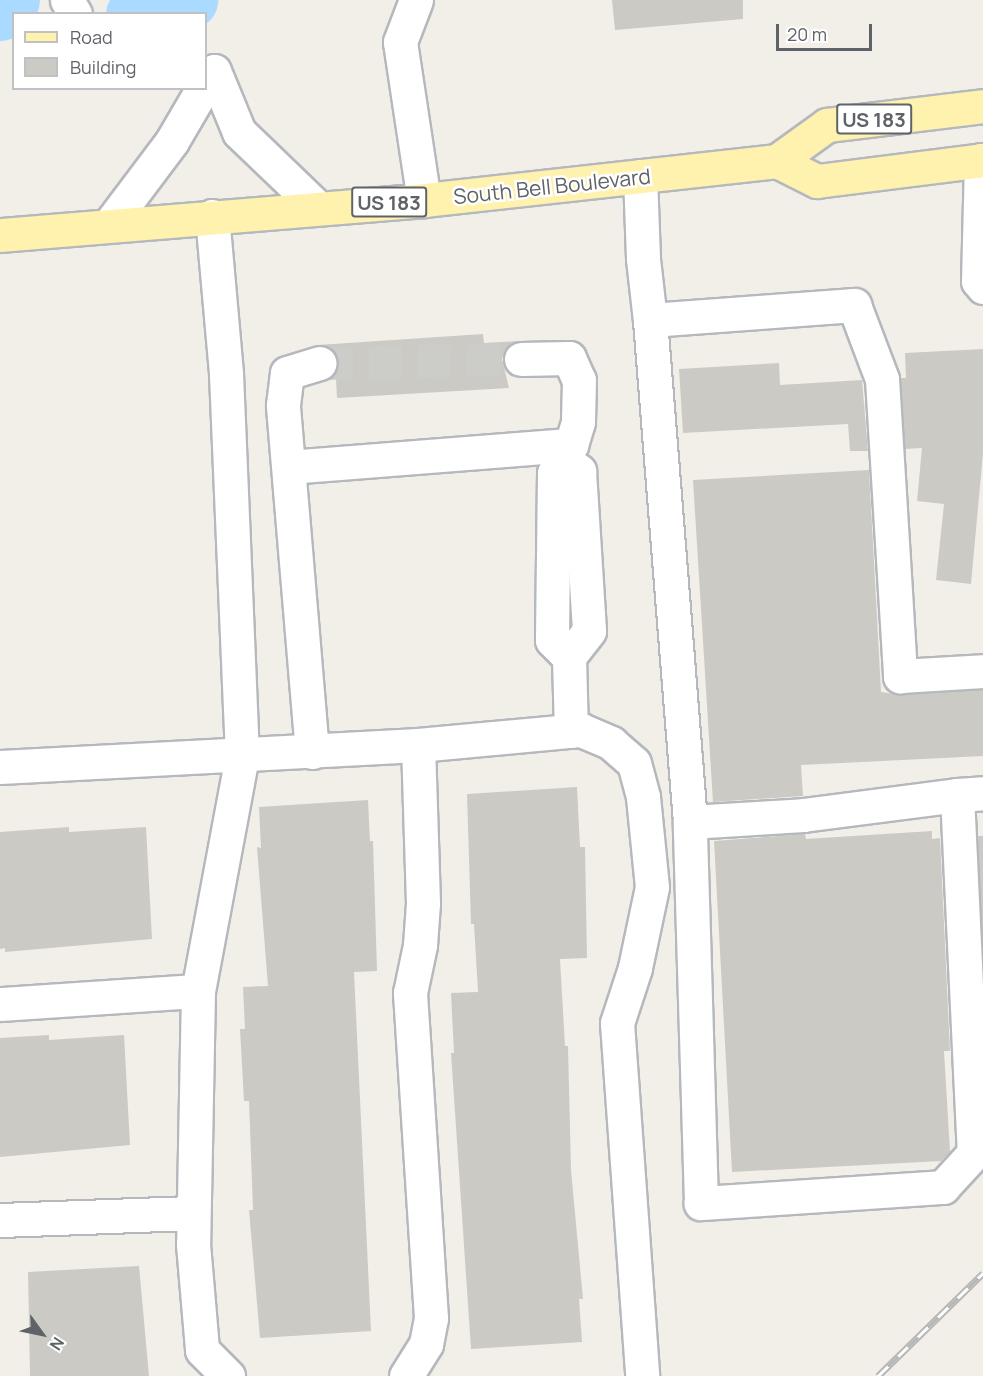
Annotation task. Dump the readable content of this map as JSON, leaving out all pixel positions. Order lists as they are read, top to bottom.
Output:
{
  "streets": {
    "main road": ["US 183", "South Bell Boulevard"]
  },
  "crossings": [
    ["US 183", "South Bell Boulevard"]
  ],
  "legend": ["Road", "Building"],
  "scale_bar": "20 m",
  "north": "bottom right"
}
